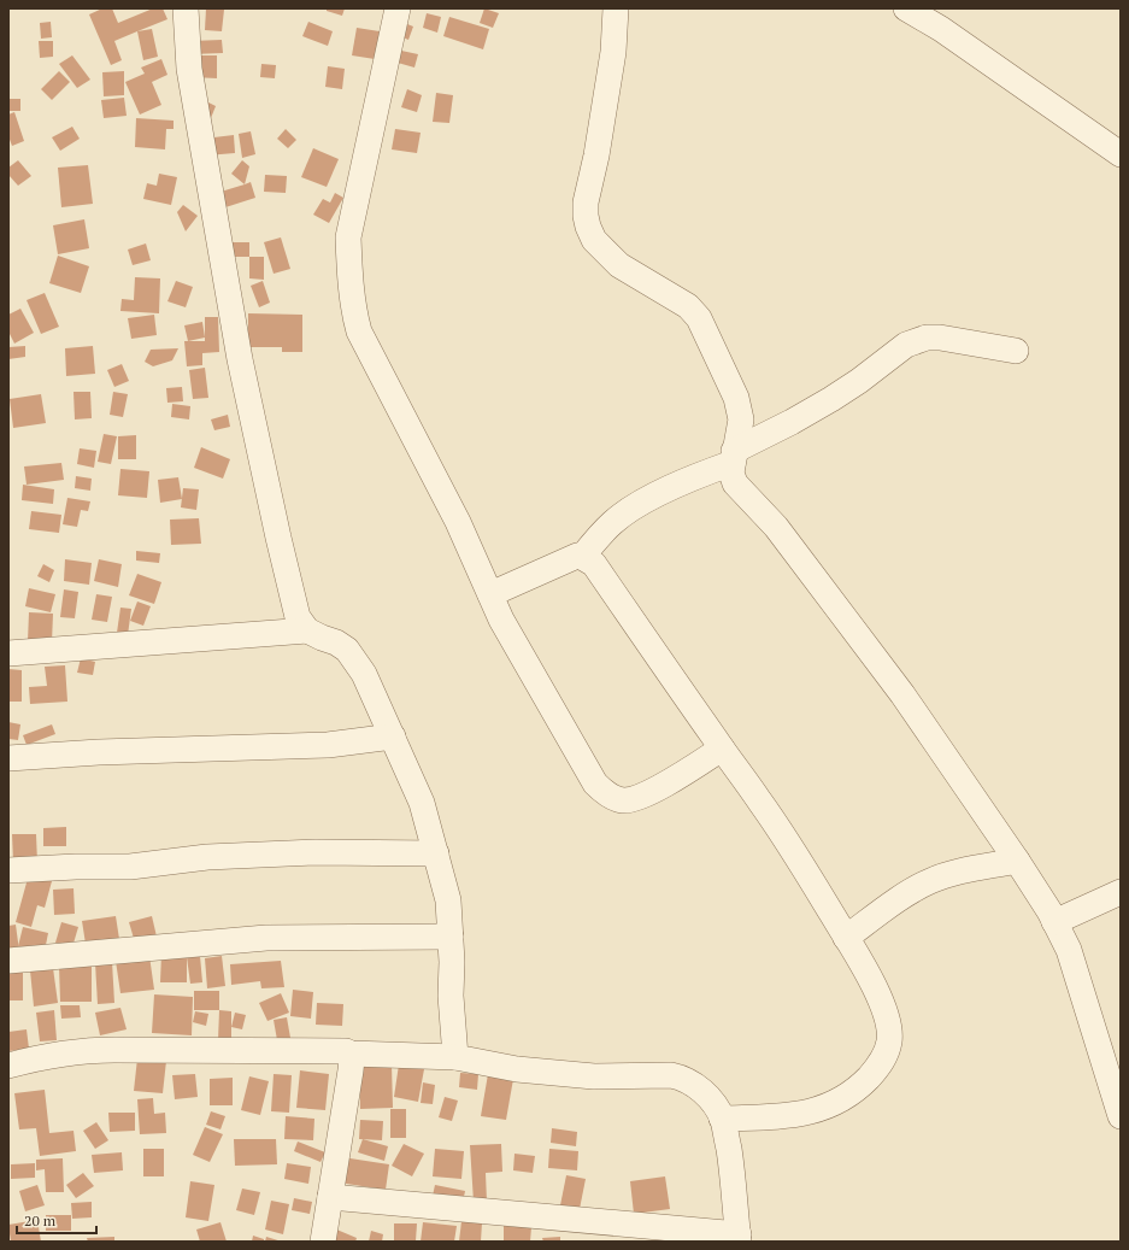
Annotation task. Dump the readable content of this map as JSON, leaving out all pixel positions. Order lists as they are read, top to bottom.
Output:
{
  "scale_bar": "20 m"
}
